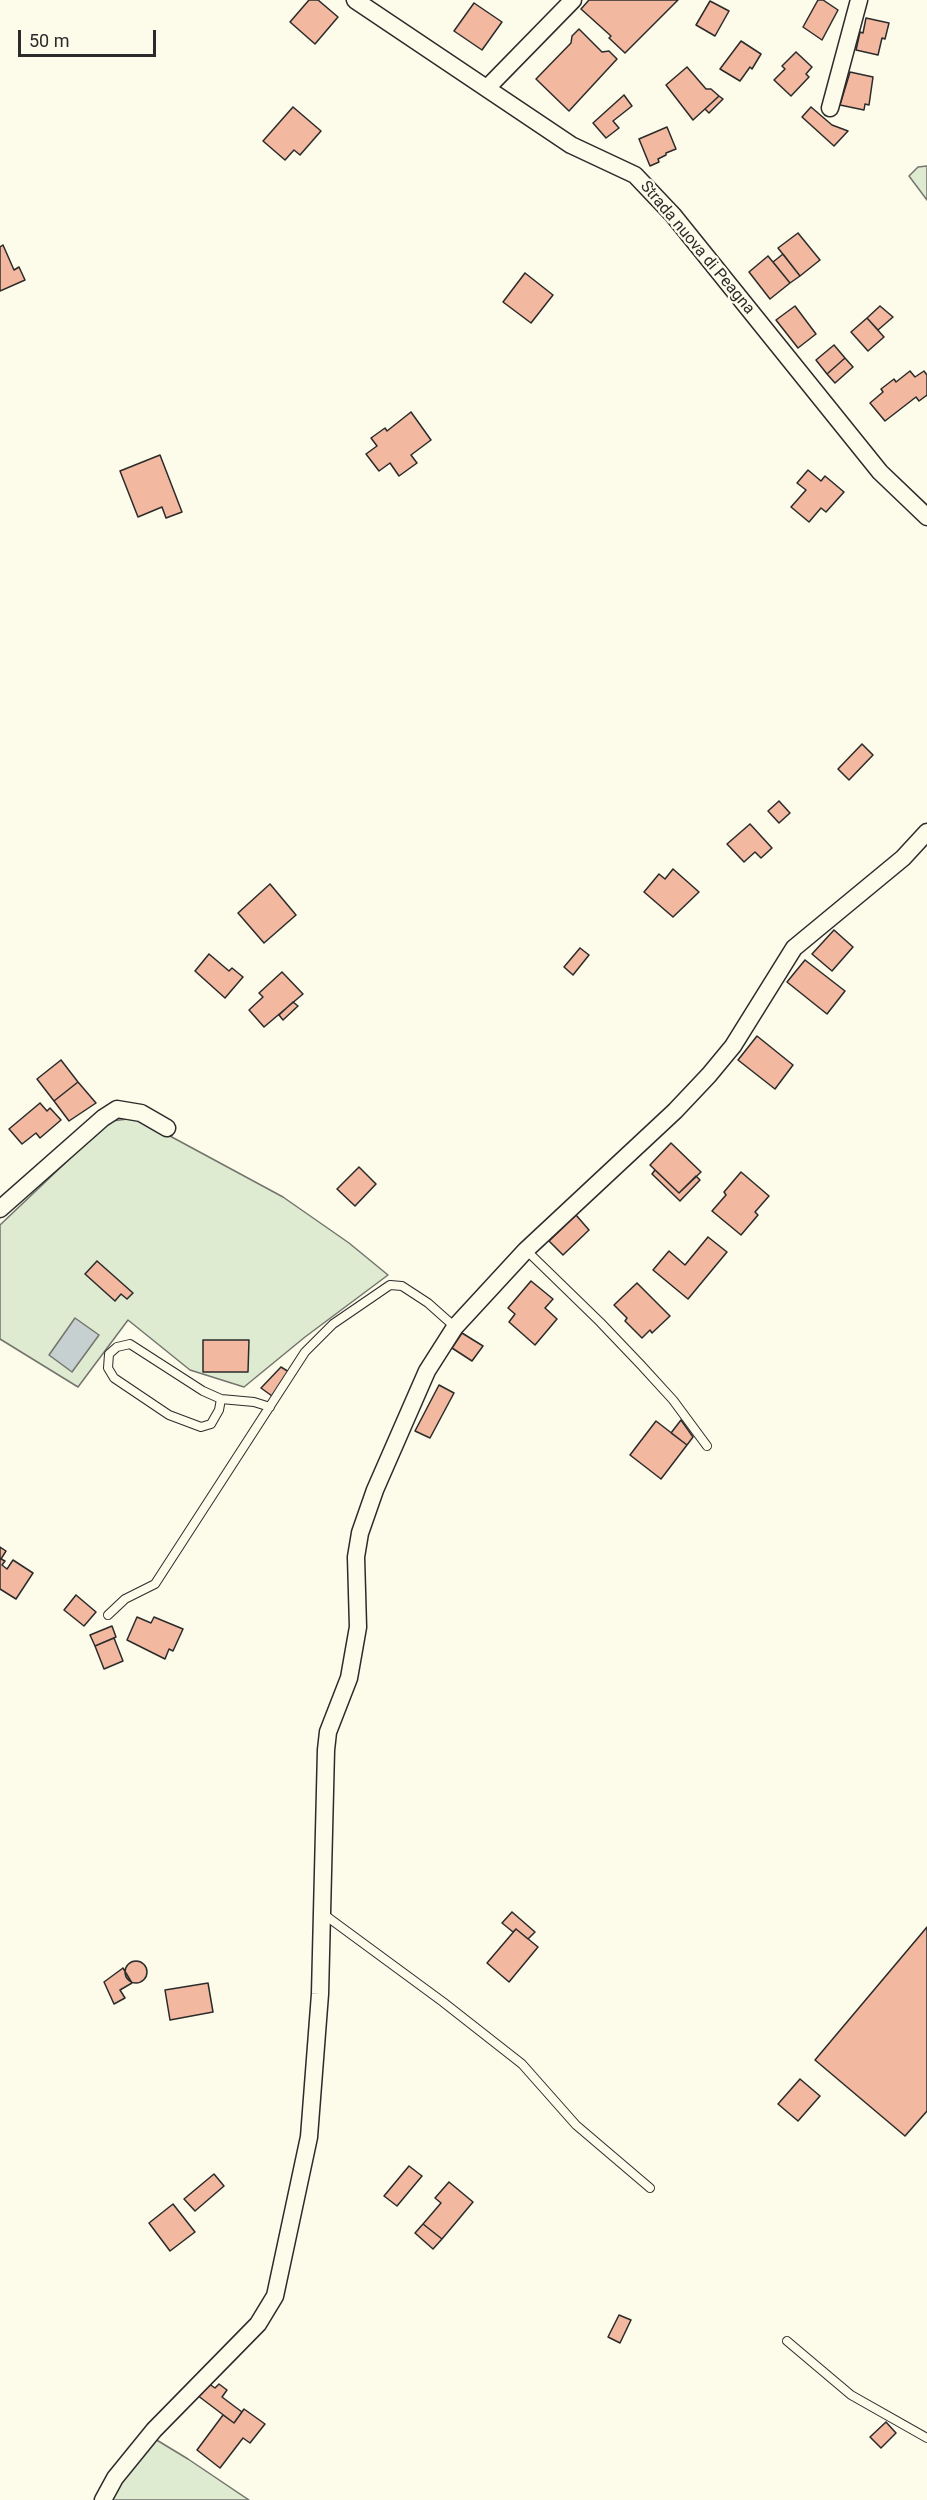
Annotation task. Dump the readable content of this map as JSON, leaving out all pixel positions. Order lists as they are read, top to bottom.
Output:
{
  "streets": {
    "street": ["Strada nuova di Peagna"]
  },
  "scale_bar": "50 m"
}
